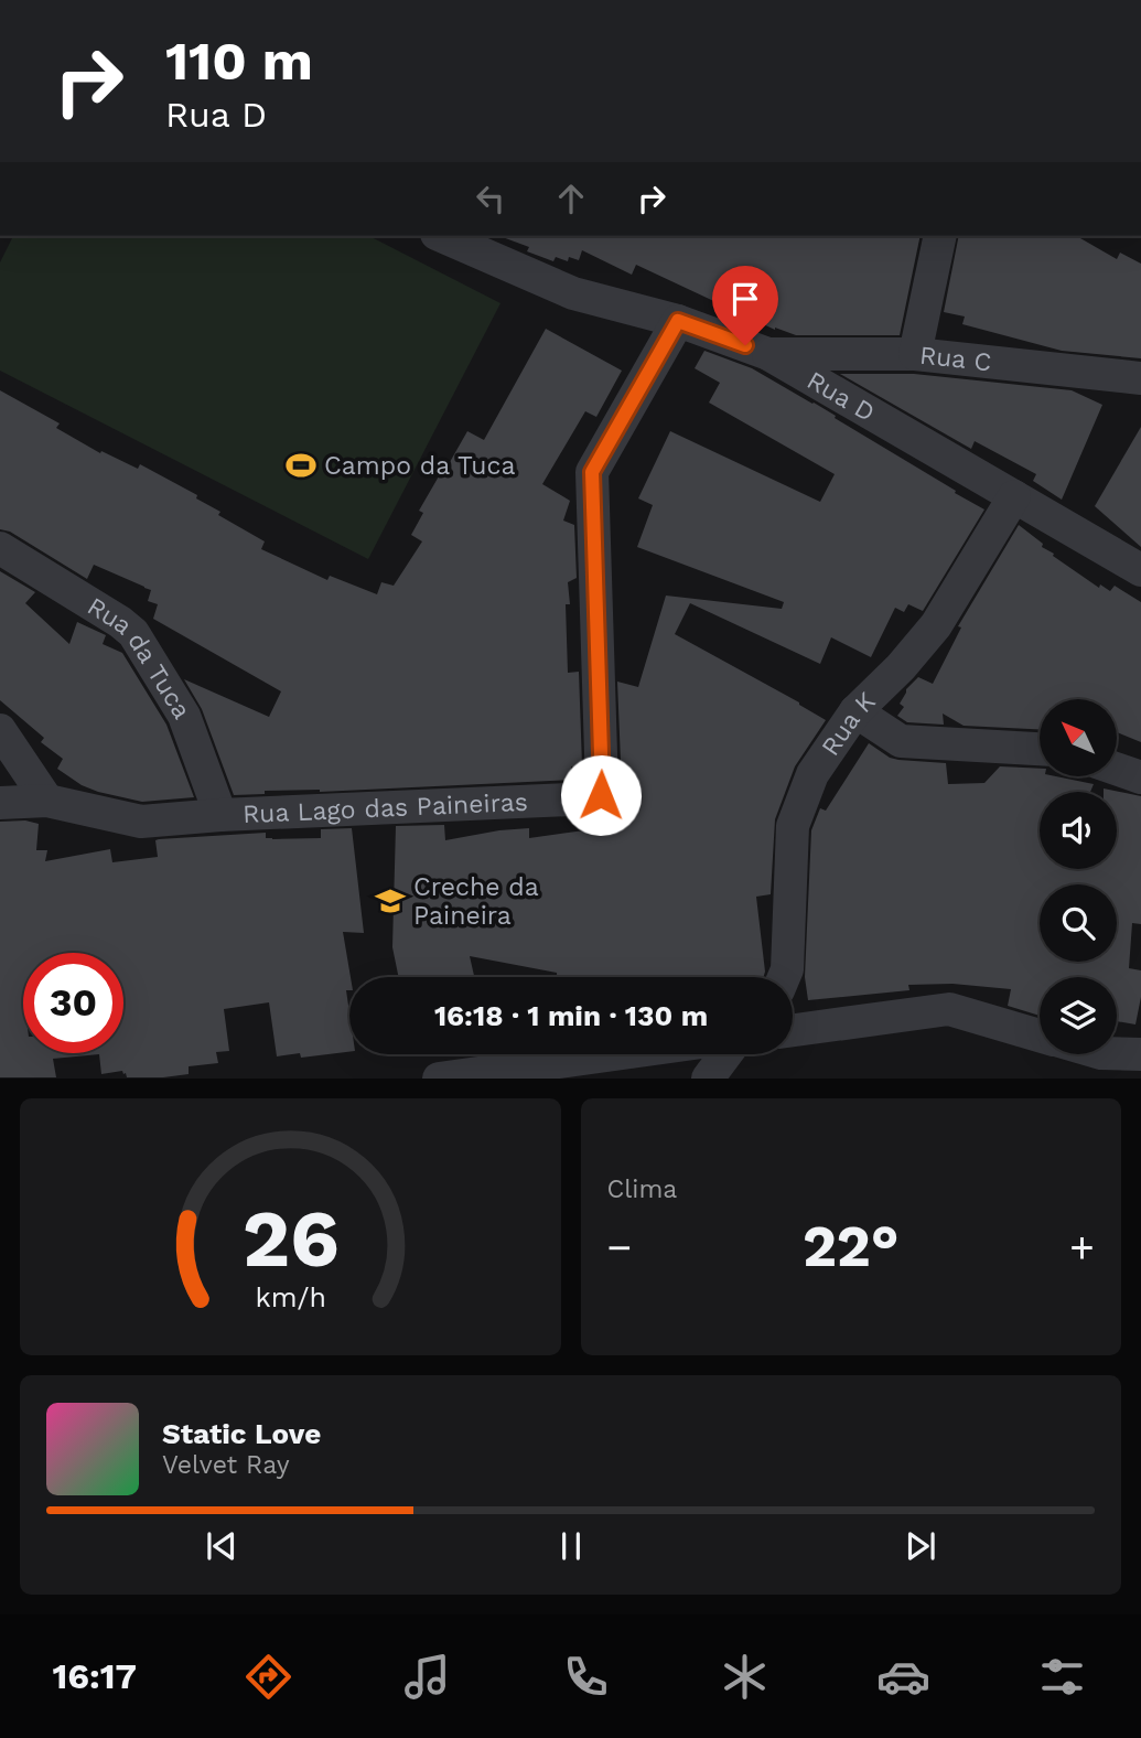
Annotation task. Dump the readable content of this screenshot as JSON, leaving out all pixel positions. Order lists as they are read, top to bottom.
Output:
{
  "streets": {
    "street": [
      "Rua C",
      "Rua D",
      "Rua da Tuca",
      "Rua K",
      "Rua Lago das Paineiras"
    ]
  },
  "crossings": [
    ["Rua C", "Rua D"],
    ["Rua D", "Rua K"],
    ["Rua D", "Rua Lago das Paineiras"],
    ["Rua da Tuca", "Rua Lago das Paineiras"]
  ],
  "places": {
    "sports": ["Campo da Tuca"],
    "school or university": ["Creche da Paineira"]
  },
  "north": "top left",
  "page": {
    "turn": ["110 m", "Rua D"],
    "limit": "30",
    "trip": "16:18 · 1 min · 130 m",
    "tile": "Clima",
    "heat": ["−", "22°", "+"],
    "song": ["Static Love", "Velvet Ray"],
    "tabs": "16:17",
    "gauge": ["26", "km/h"]
  }
}
